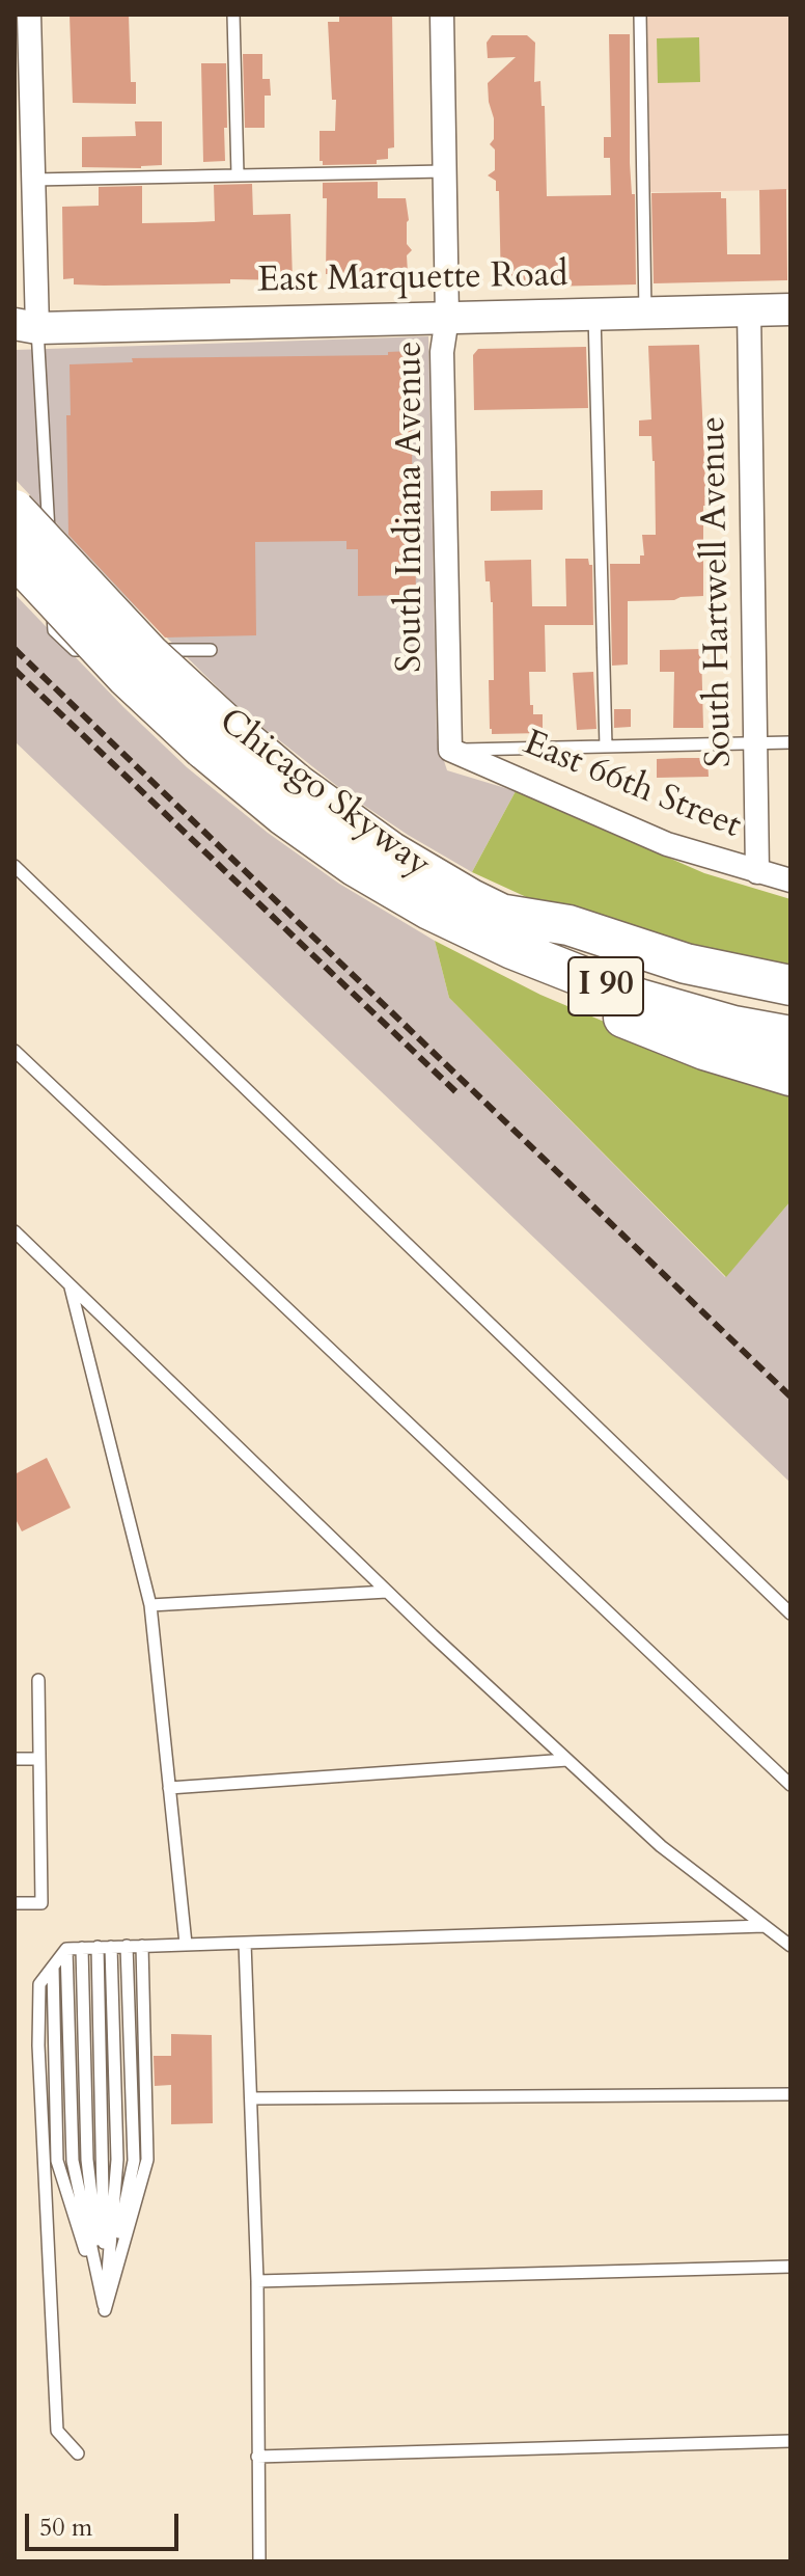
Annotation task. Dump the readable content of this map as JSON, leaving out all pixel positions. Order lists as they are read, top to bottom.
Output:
{
  "streets": {
    "highway": ["Chicago Skyway", "I 90"],
    "street": [
      "East Marquette Road",
      "South Indiana Avenue",
      "South Hartwell Avenue",
      "East 66th Street"
    ]
  },
  "crossings": [
    ["East Marquette Road", "South Indiana Avenue"],
    ["East Marquette Road", "South Hartwell Avenue"],
    ["South Indiana Avenue", "East 66th Street"],
    ["South Hartwell Avenue", "East 66th Street"]
  ],
  "scale_bar": "50 m"
}
